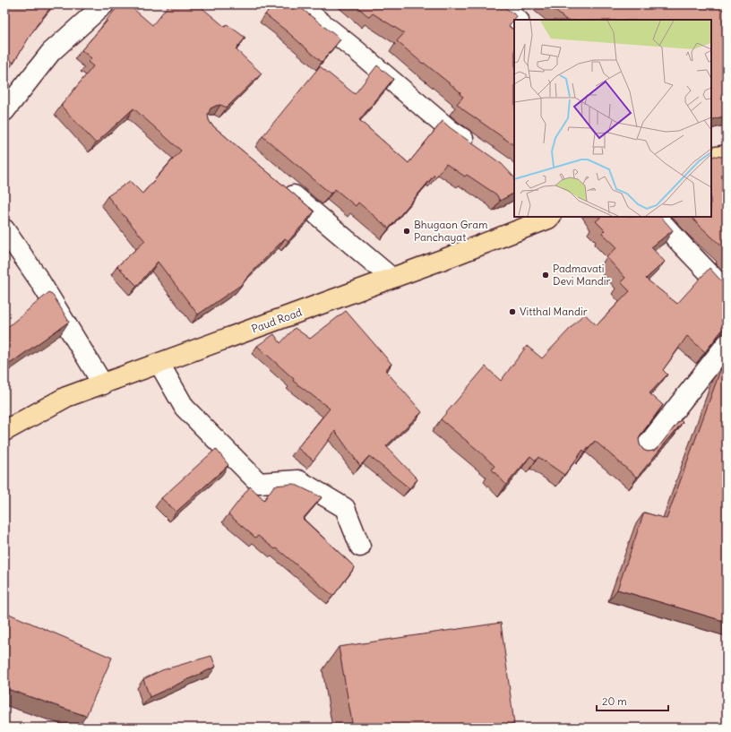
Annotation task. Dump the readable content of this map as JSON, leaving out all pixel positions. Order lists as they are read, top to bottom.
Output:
{
  "streets": {
    "main road": ["Paud Road"]
  },
  "places": ["Bhugaon Gram Panchayat", "Padmavati Devi Mandir", "Vitthal Mandir"],
  "scale_bar": "20 m"
}
